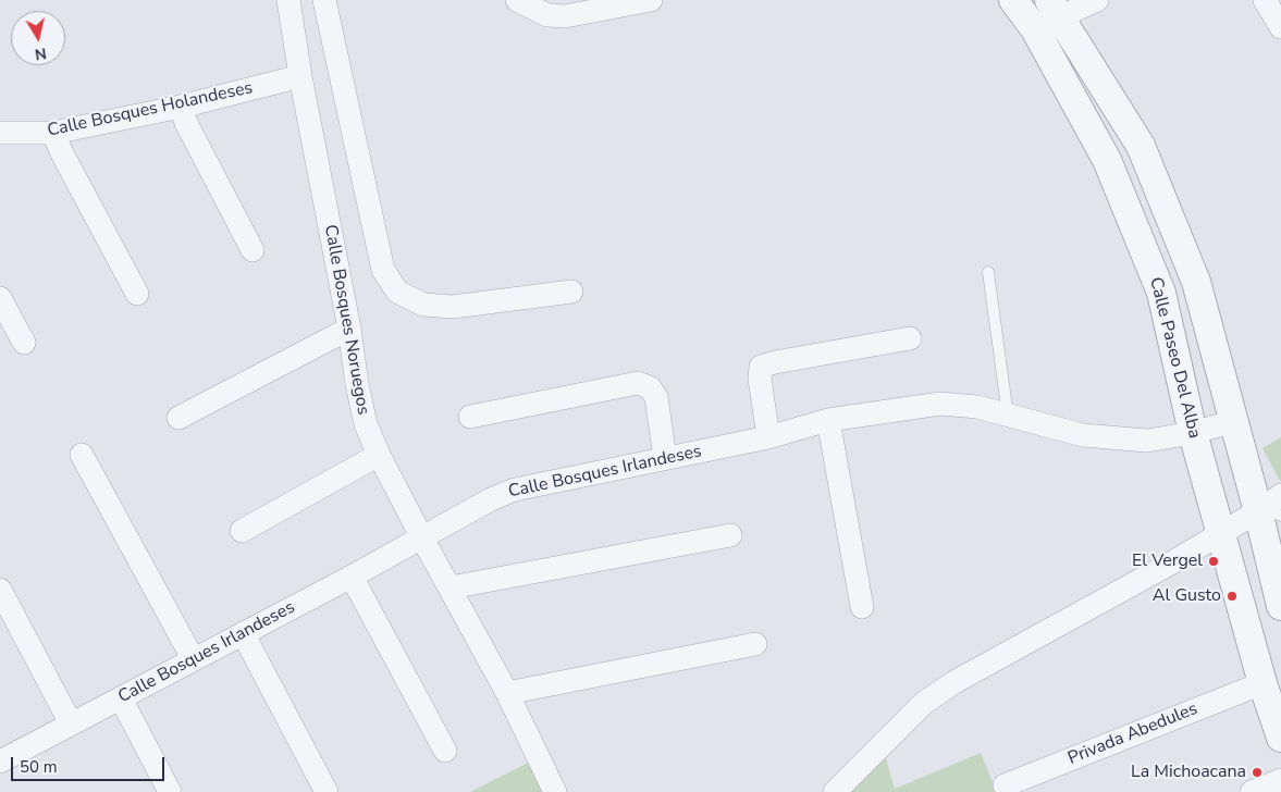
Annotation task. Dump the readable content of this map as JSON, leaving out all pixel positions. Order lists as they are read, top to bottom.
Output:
{
  "streets": {
    "street": [
      "Calle Bosques Holandeses",
      "Calle Bosques Noruegos",
      "Calle Paseo Del Alba",
      "Calle Bosques Irlandeses",
      "Privada Abedules"
    ]
  },
  "crossings": [
    ["Calle Bosques Holandeses", "Calle Bosques Noruegos"],
    ["Calle Bosques Noruegos", "Calle Bosques Irlandeses"],
    ["Calle Paseo Del Alba", "Calle Bosques Irlandeses"],
    ["Calle Paseo Del Alba", "Privada Abedules"]
  ],
  "places": ["El Vergel", "Al Gusto", "La Michoacana"],
  "scale_bar": "50 m",
  "north": "bottom"
}
